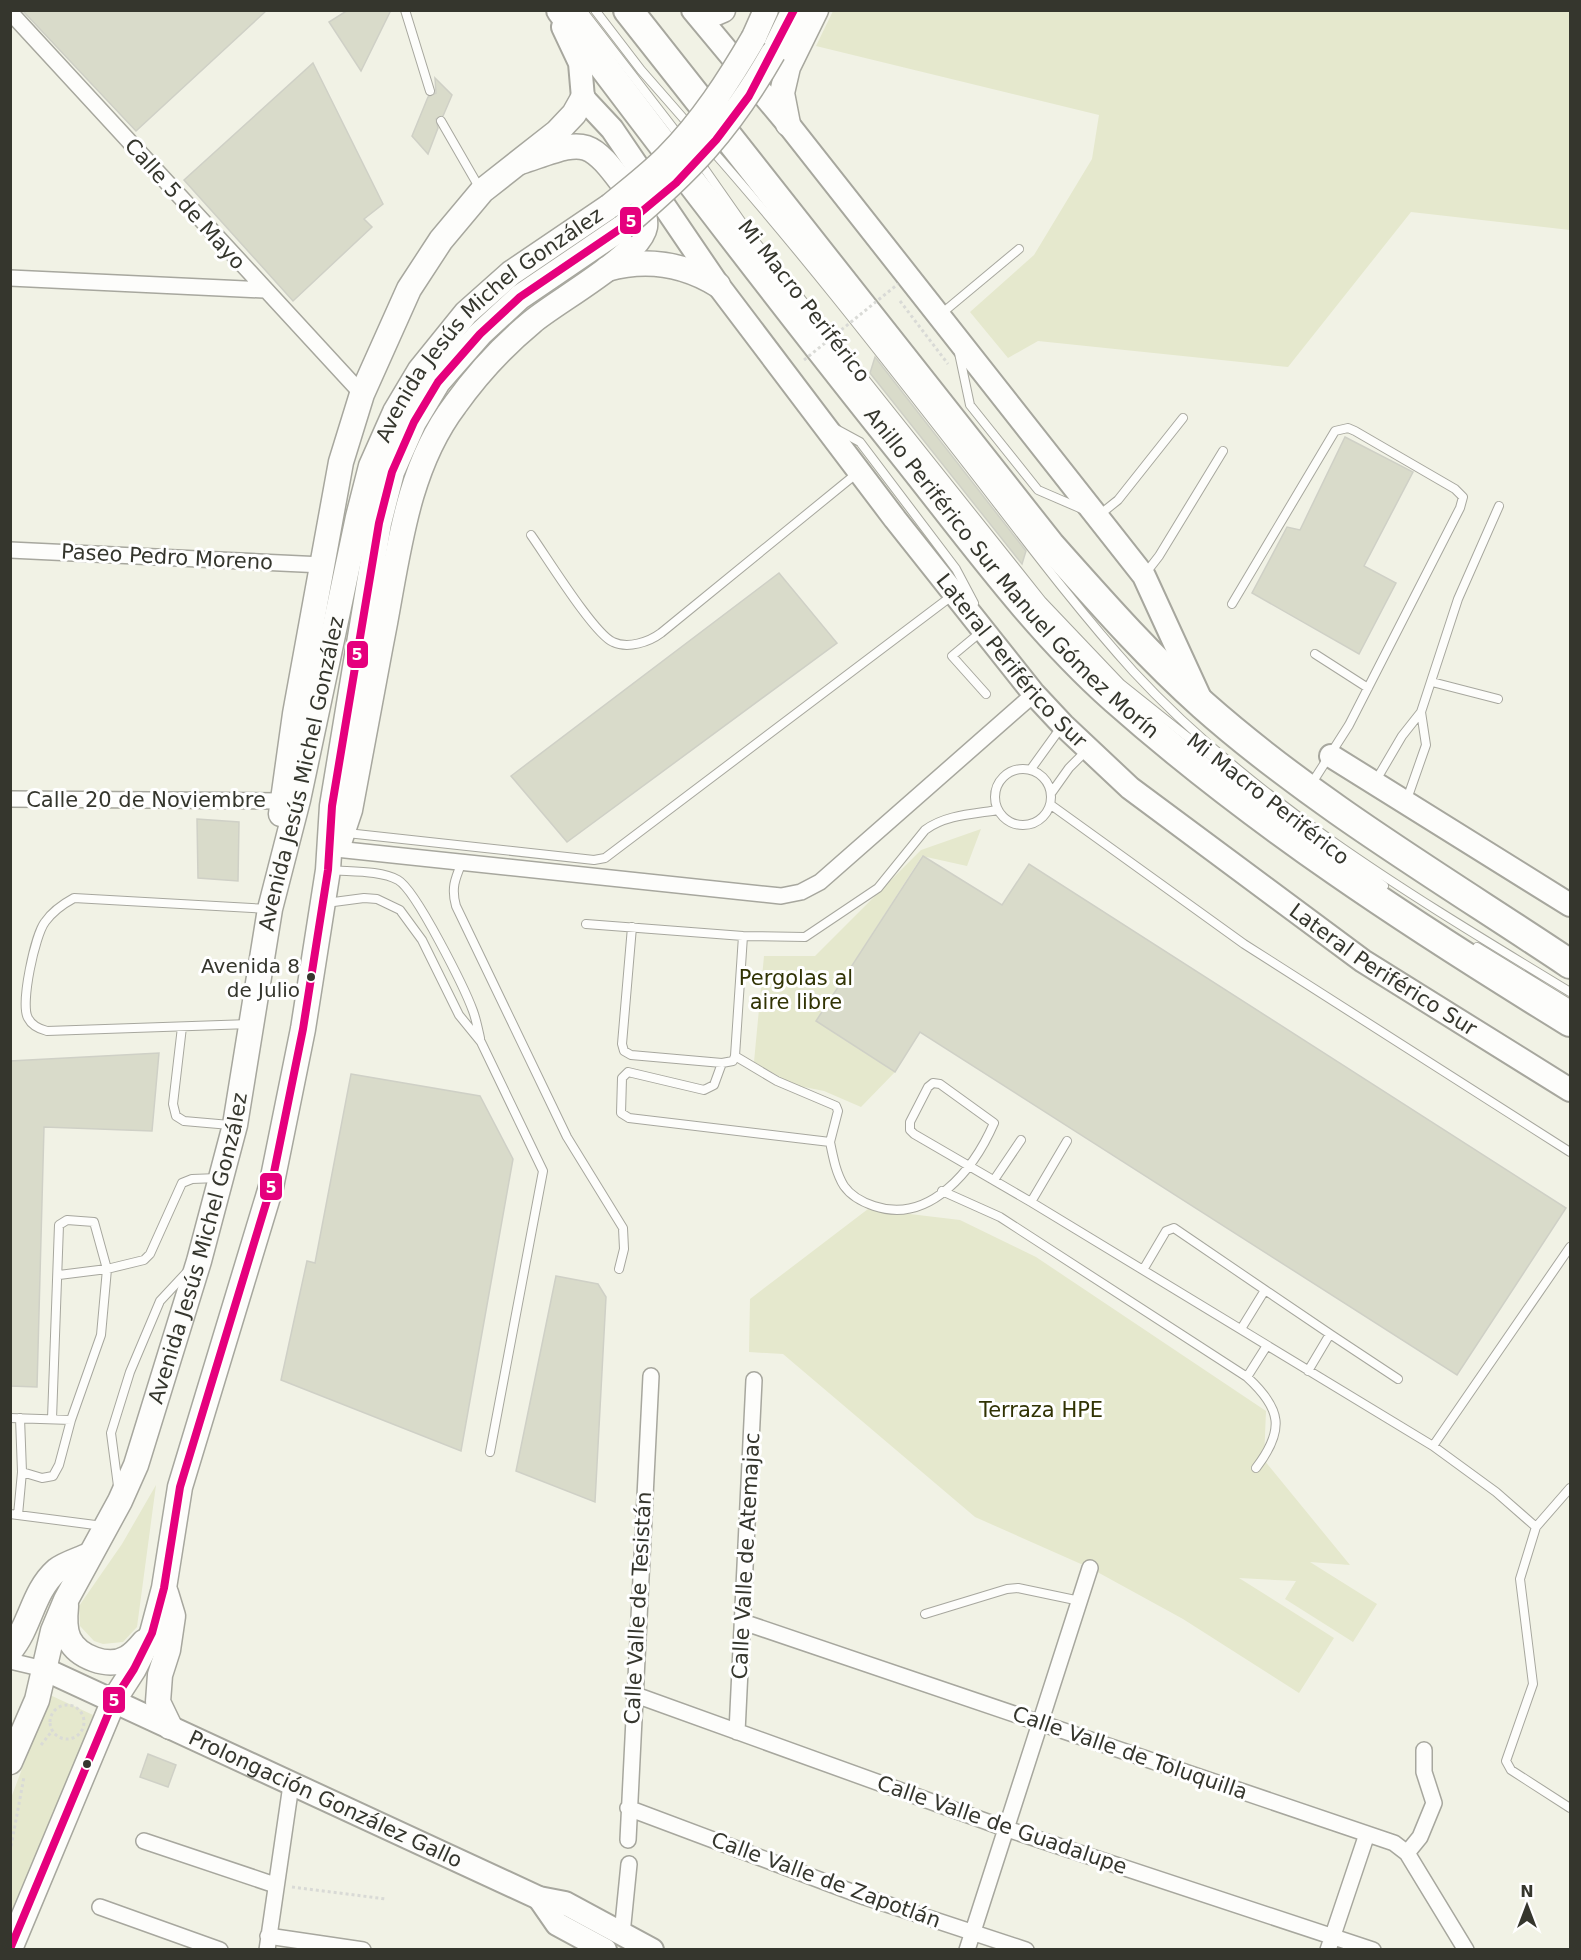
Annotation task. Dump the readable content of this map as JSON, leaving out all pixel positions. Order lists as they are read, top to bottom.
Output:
{
  "streets": {
    "highway": ["Anillo Periférico Sur Manuel Gómez Morín"],
    "main road": ["Avenida Jesús Michel González"],
    "street": [
      "Calle 5 de Mayo",
      "Paseo Pedro Moreno",
      "Lateral Periférico Sur",
      "Calle 20 de Noviembre",
      "Calle Valle de Atemajac",
      "Calle Valle de Tesistán",
      "Calle Valle de Toluquilla",
      "Prolongación González Gallo",
      "Calle Valle de Guadalupe",
      "Calle Valle de Zapotlán"
    ],
    "lane": ["Mi Macro Periférico"]
  },
  "crossings": [
    ["Mi Macro Periférico", "Anillo Periférico Sur Manuel Gómez Morín"],
    ["Avenida Jesús Michel González", "Prolongación González Gallo"],
    ["Calle Valle de Atemajac", "Calle Valle de Toluquilla"],
    ["Calle Valle de Atemajac", "Calle Valle de Guadalupe"],
    ["Calle Valle de Tesistán", "Calle Valle de Guadalupe"],
    ["Calle Valle de Tesistán", "Calle Valle de Zapotlán"]
  ],
  "parks": ["Pergolas al aire libre", "Terraza HPE"],
  "places": ["Avenida 8 de Julio"],
  "lines": ["transit line 5"],
  "north": "top"
}
